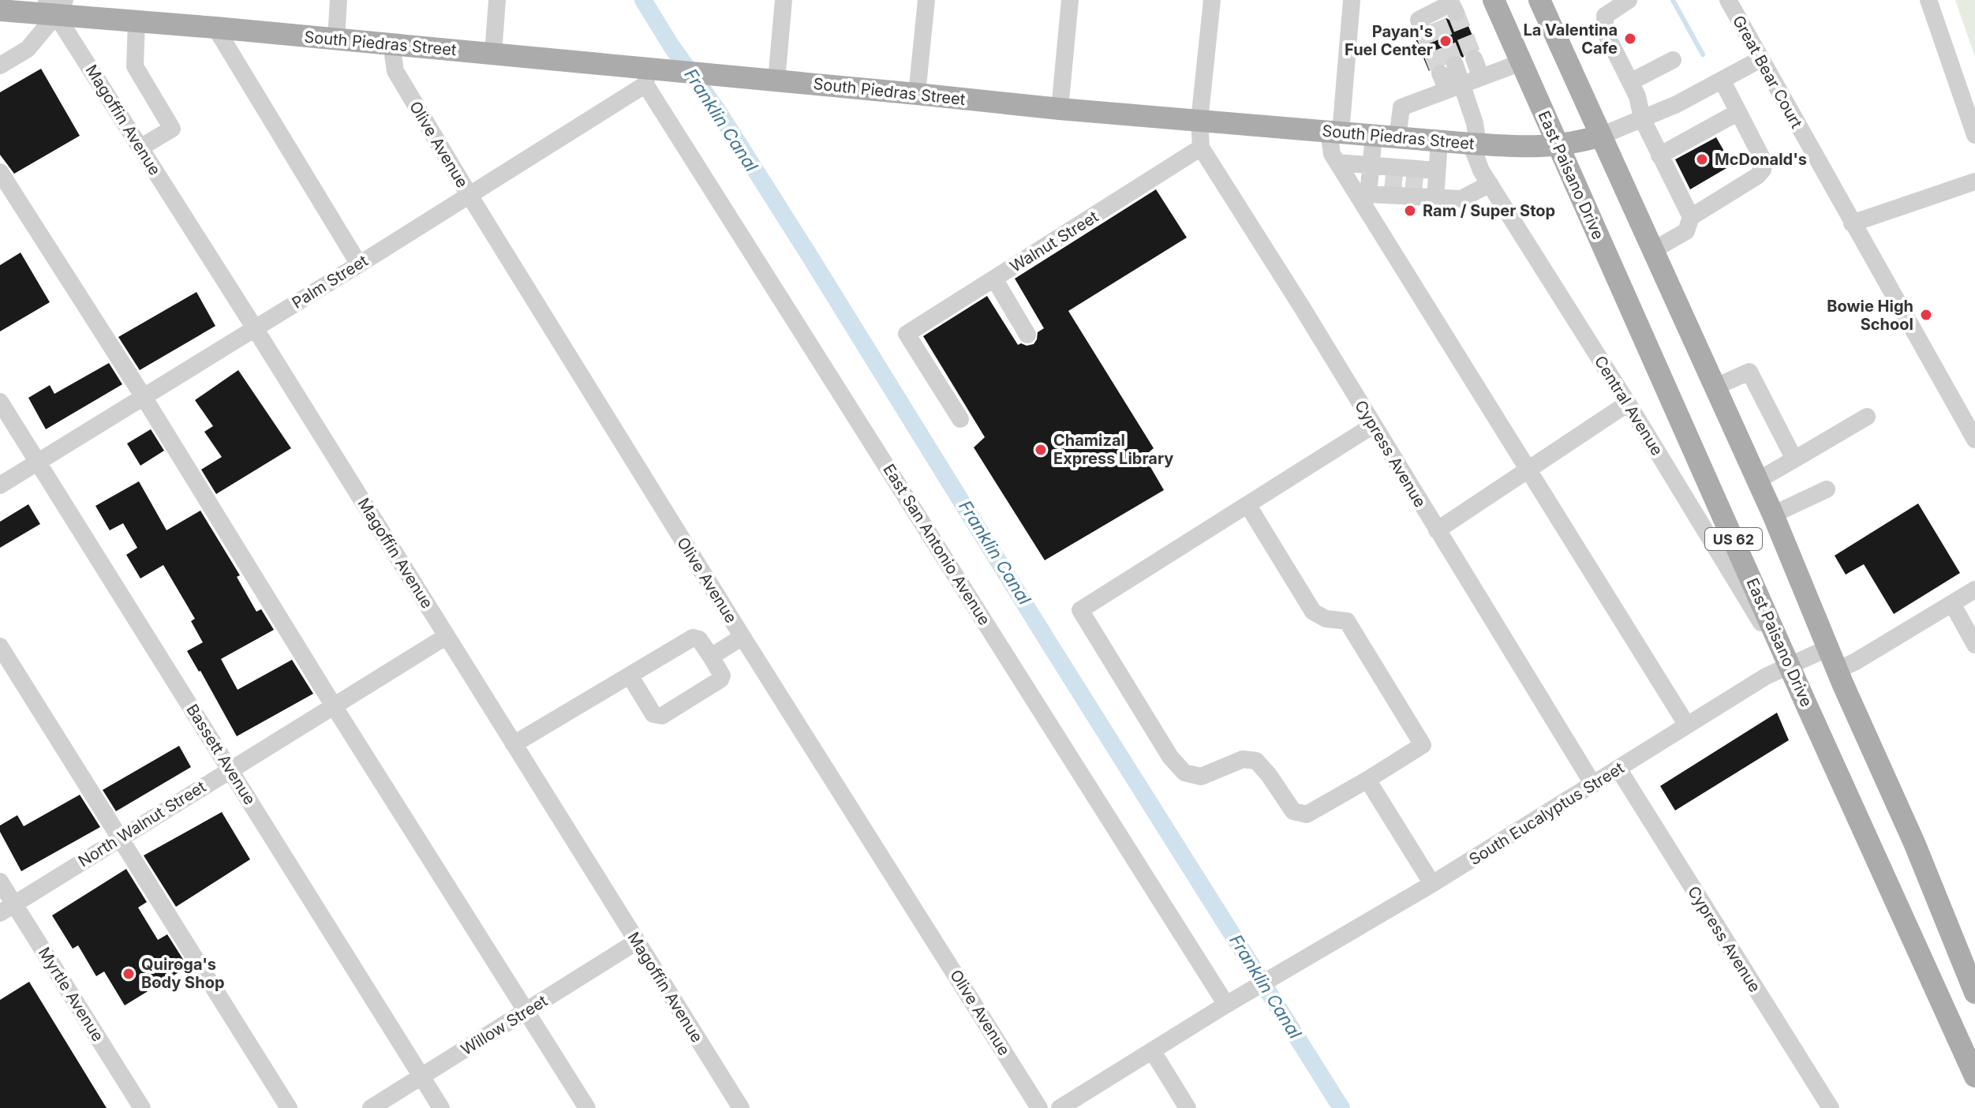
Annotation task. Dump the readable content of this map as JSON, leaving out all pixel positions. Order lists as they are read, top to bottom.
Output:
{
  "streets": {
    "main road": ["South Piedras Street", "East Paisano Drive", "US 62"],
    "street": [
      "Great Bear Court",
      "Magoffin Avenue",
      "Olive Avenue",
      "Walnut Street",
      "Palm Street",
      "Central Avenue",
      "Cypress Avenue",
      "East San Antonio Avenue",
      "Bassett Avenue",
      "South Eucalyptus Street",
      "North Walnut Street",
      "Myrtle Avenue",
      "Willow Street"
    ]
  },
  "crossings": [
    ["South Piedras Street", "Great Bear Court"],
    ["South Piedras Street", "Magoffin Avenue"],
    ["South Piedras Street", "Olive Avenue"],
    ["South Piedras Street", "East Paisano Drive"],
    ["South Piedras Street", "Palm Street"],
    ["South Piedras Street", "Central Avenue"],
    ["South Piedras Street", "Cypress Avenue"],
    ["South Piedras Street", "US 62"],
    ["South Piedras Street", "East San Antonio Avenue"],
    ["Magoffin Avenue", "Palm Street"],
    ["Magoffin Avenue", "North Walnut Street"],
    ["Magoffin Avenue", "Willow Street"],
    ["Olive Avenue", "Palm Street"],
    ["East Paisano Drive", "Central Avenue"],
    ["East Paisano Drive", "South Eucalyptus Street"],
    ["Walnut Street", "Cypress Avenue"],
    ["Palm Street", "East San Antonio Avenue"],
    ["Palm Street", "Bassett Avenue"],
    ["Central Avenue", "South Eucalyptus Street"],
    ["Cypress Avenue", "South Eucalyptus Street"],
    ["US 62", "South Eucalyptus Street"],
    ["East San Antonio Avenue", "South Eucalyptus Street"],
    ["Bassett Avenue", "North Walnut Street"],
    ["Bassett Avenue", "Willow Street"],
    ["North Walnut Street", "Myrtle Avenue"]
  ],
  "water": ["Franklin Canal"],
  "places": [
    "La Valentina Cafe",
    "Payan's Fuel Center",
    "McDonald's",
    "Ram / Super Stop",
    "Bowie High School",
    "Chamizal Express Library",
    "Quiroga's Body Shop"
  ]
}
